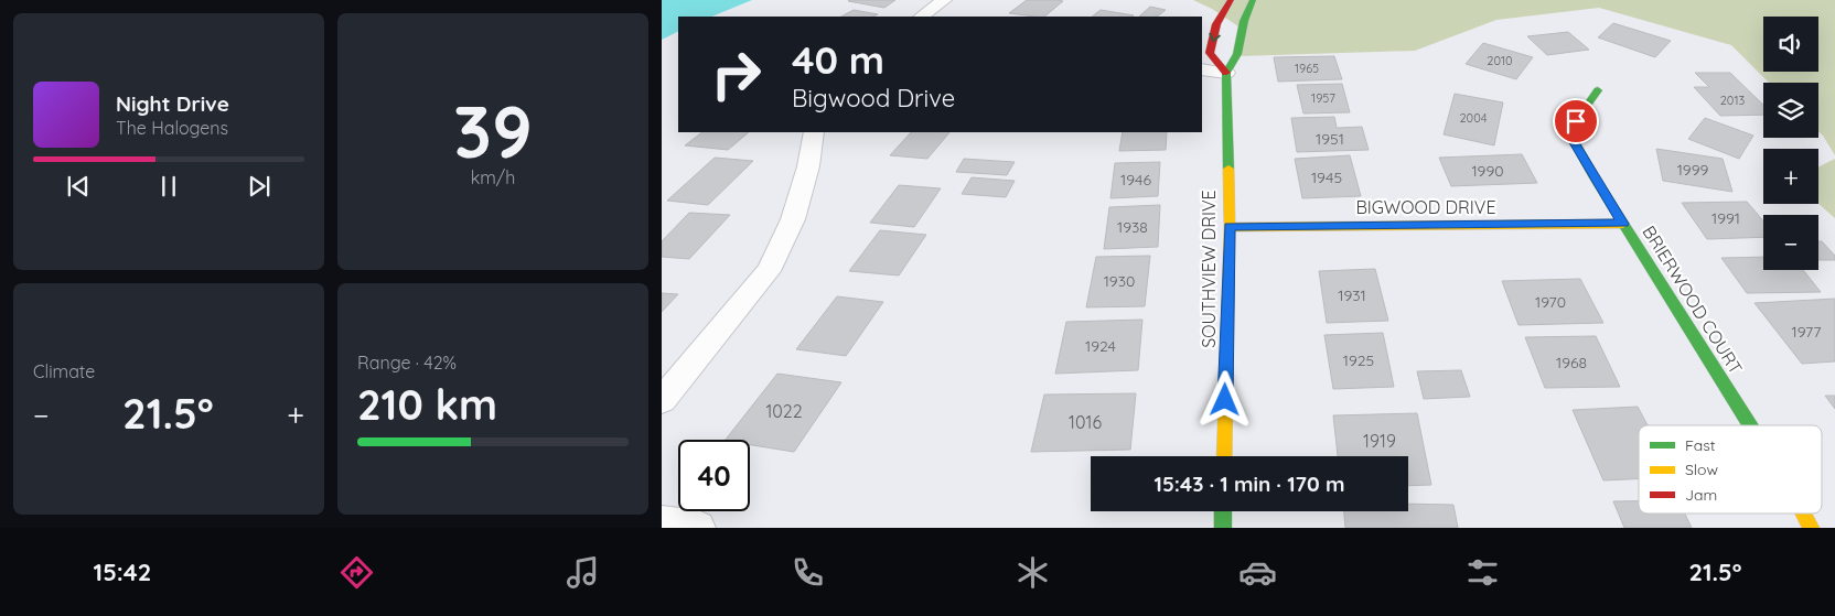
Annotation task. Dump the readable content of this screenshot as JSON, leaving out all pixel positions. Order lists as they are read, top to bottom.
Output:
{
  "streets": {
    "street": ["BIGWOOD DRIVE", "SOUTHVIEW DRIVE", "BRIERWOOD COURT"]
  },
  "crossings": [
    ["BIGWOOD DRIVE", "SOUTHVIEW DRIVE"],
    ["BIGWOOD DRIVE", "BRIERWOOD COURT"]
  ],
  "house_numbers": [
    "2010",
    "1965",
    "1957",
    "2013",
    "2004",
    "1951",
    "1999",
    "1990",
    "1945",
    "1946",
    "1991",
    "1938",
    "1930",
    "1931",
    "1970",
    "1977",
    "1924",
    "1925",
    "1968",
    "1022",
    "1016",
    "1919"
  ],
  "legend": ["Fast", "Slow", "Jam"],
  "page": {
    "tile": [
      ["39", "km/h"],
      "Climate",
      ["Range · 42%", "210 km"]
    ],
    "map_buttons": ["+", "−"],
    "turn": ["40 m", "Bigwood Drive"],
    "song": ["Night Drive", "The Halogens"],
    "heat": ["−", "21.5°", "+"],
    "limit": "40",
    "trip": "15:43 · 1 min · 170 m",
    "tabs": ["15:42", "21.5°"]
  }
}
